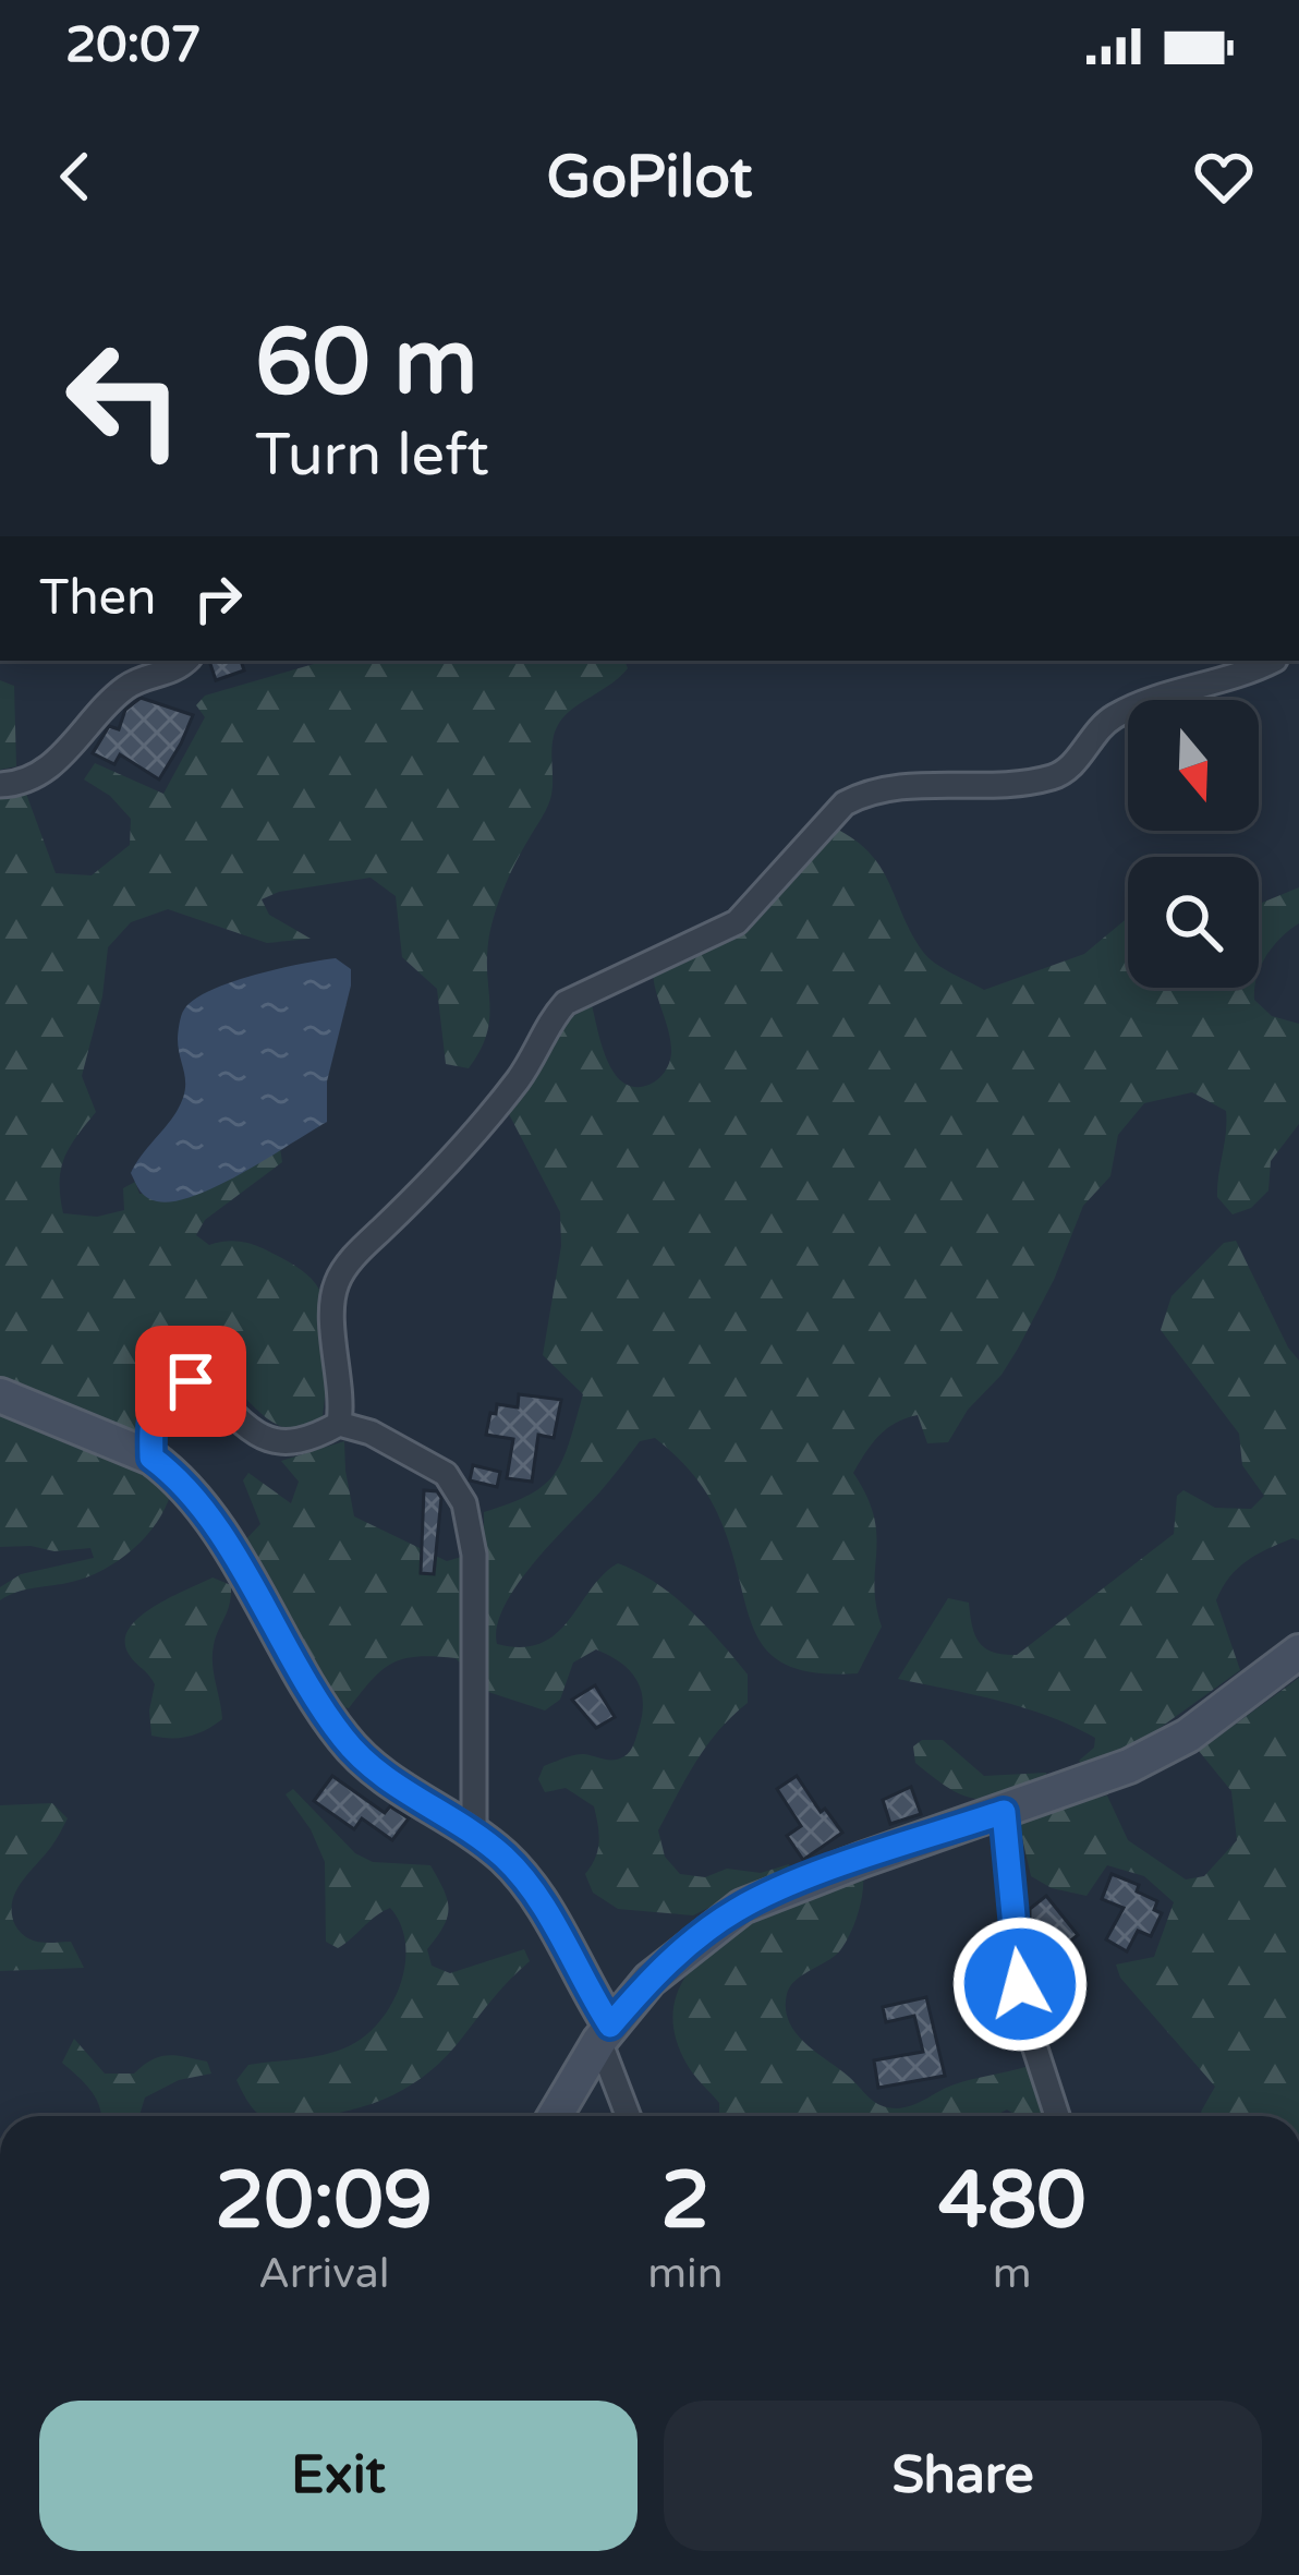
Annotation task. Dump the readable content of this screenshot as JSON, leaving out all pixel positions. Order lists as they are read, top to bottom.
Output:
{
  "north": "bottom",
  "page": {
    "status": "20:07",
    "header": "GoPilot",
    "turn": ["60 m", "Turn left"],
    "then": "Then",
    "eta": [
      "20:09",
      "Arrival",
      "2",
      "min",
      "480",
      "m"
    ],
    "buttons": ["Exit", "Share"]
  }
}
